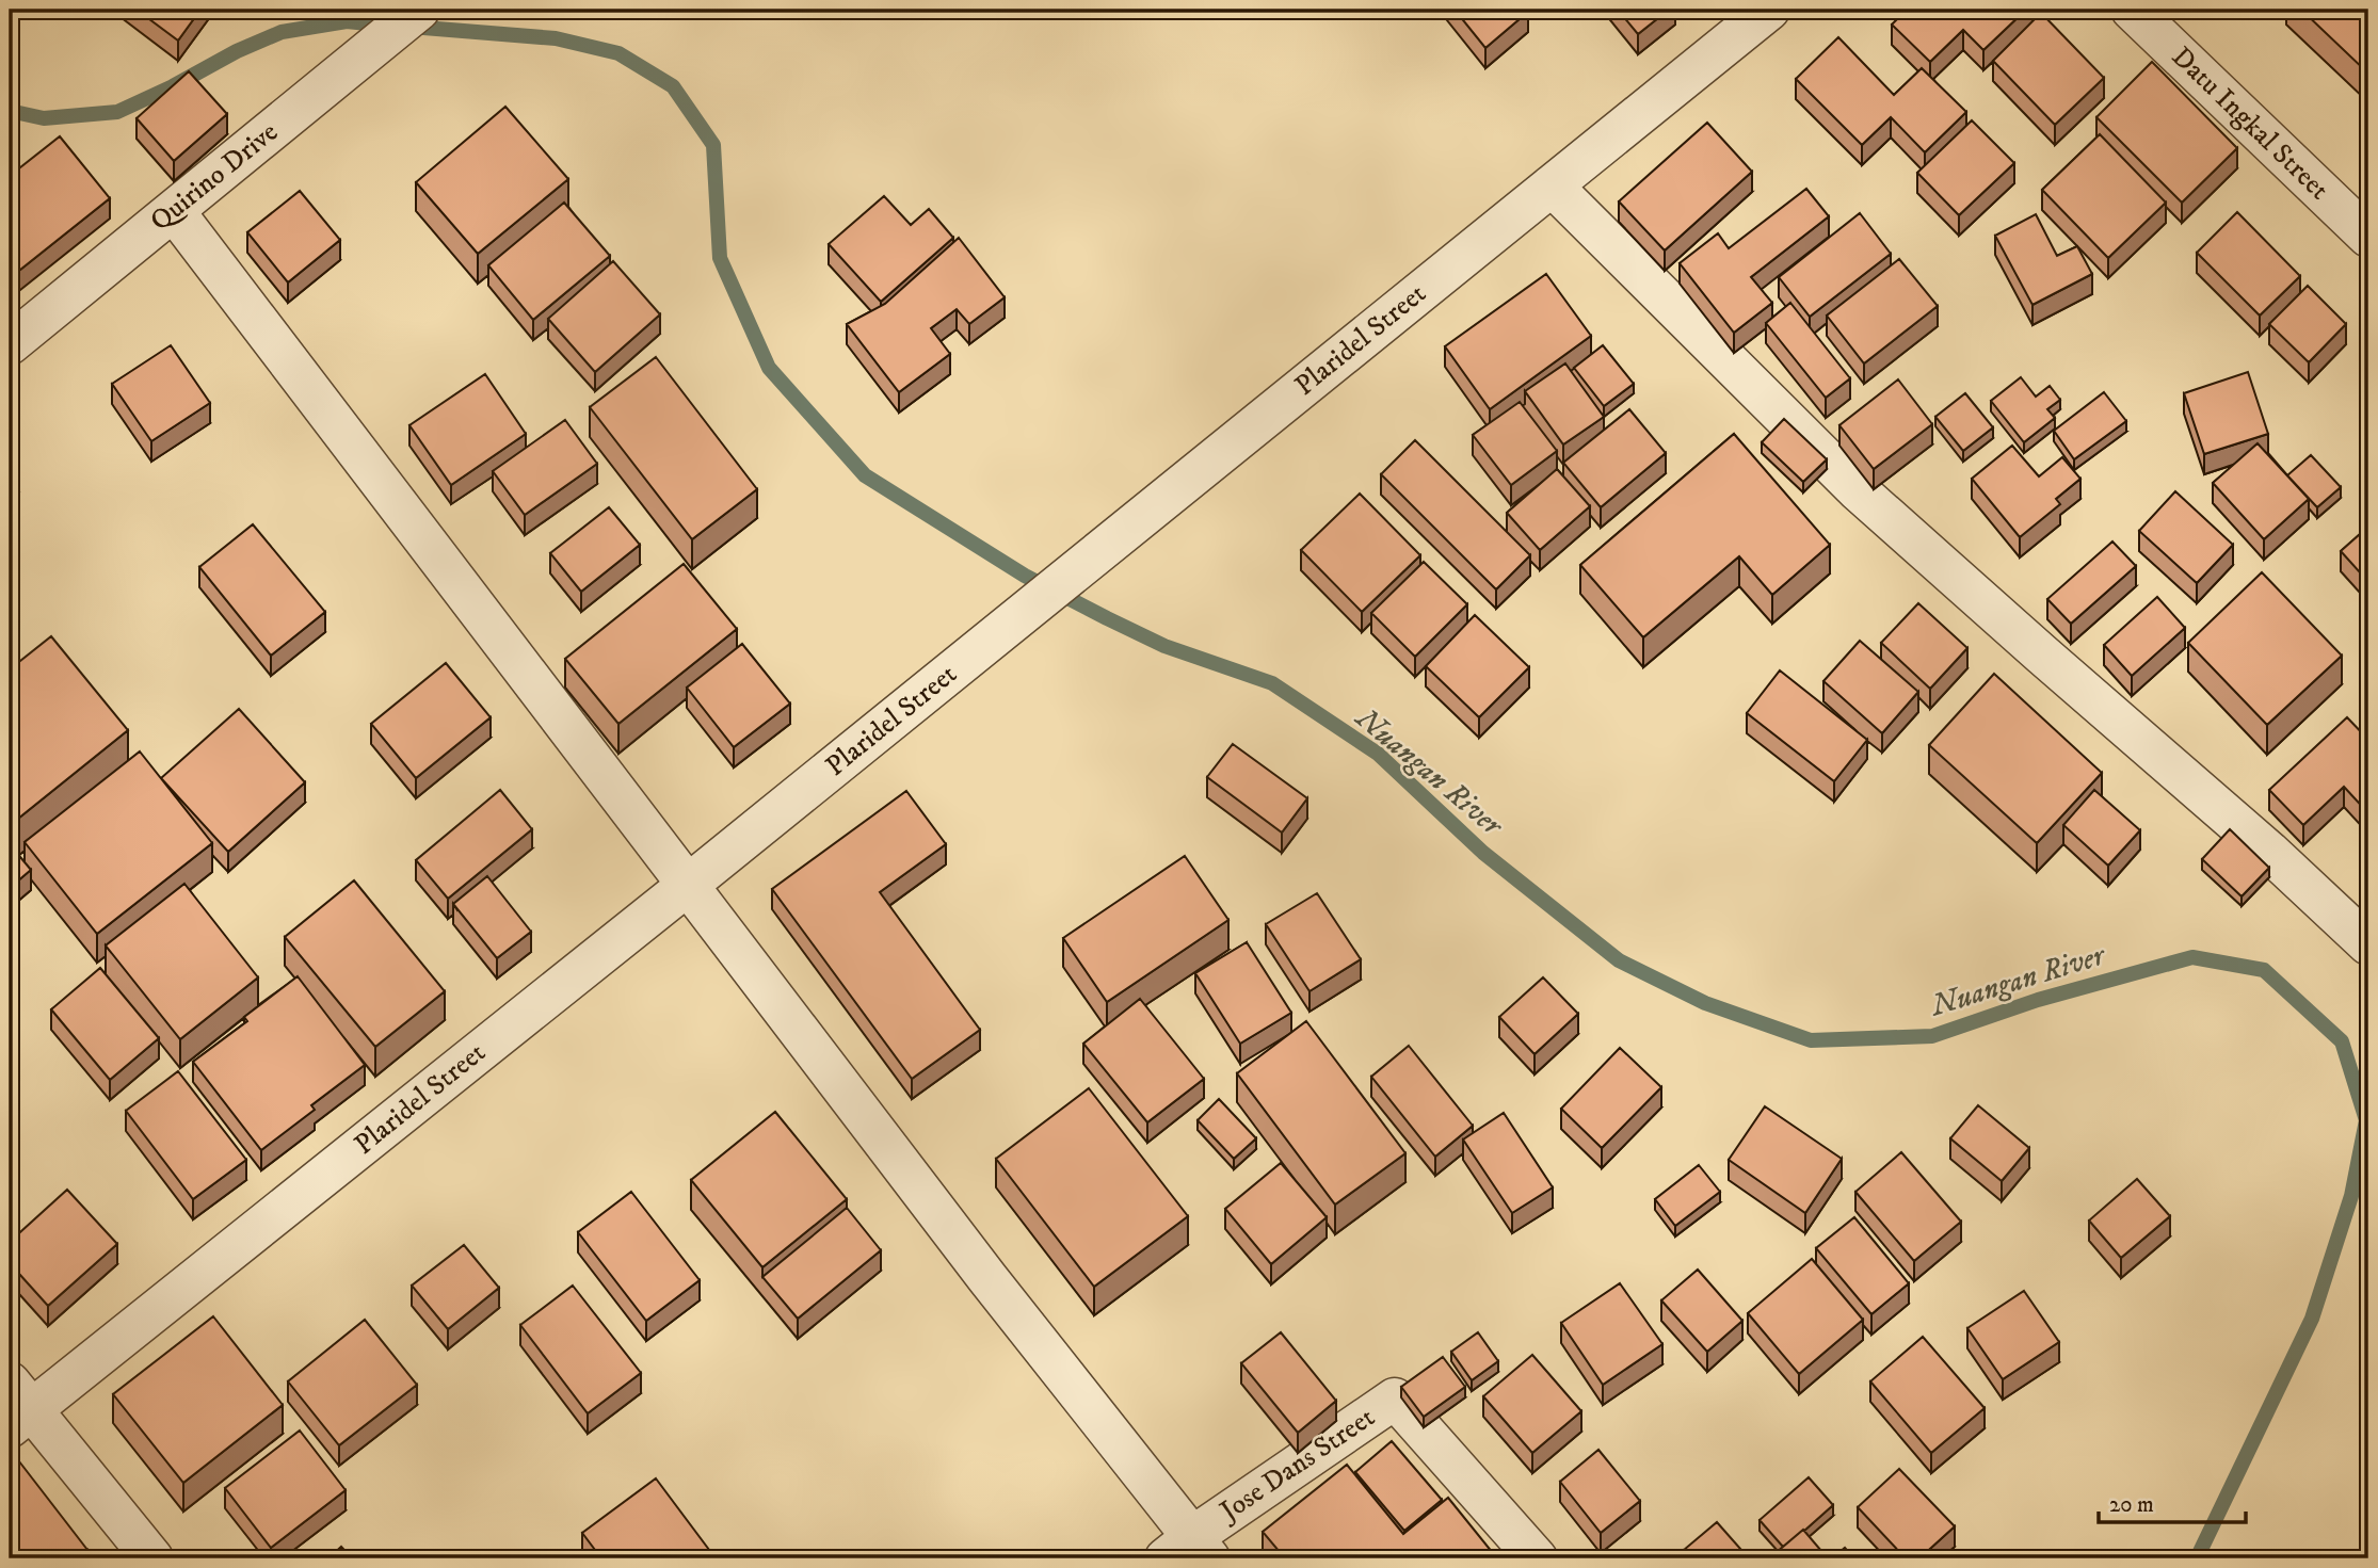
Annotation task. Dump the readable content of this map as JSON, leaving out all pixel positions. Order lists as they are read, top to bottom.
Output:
{
  "streets": {
    "street": [
      "Datu Ingkal Street",
      "Quirino Drive",
      "Plaridel Street",
      "Jose Dans Street"
    ]
  },
  "water": ["Nuangan River"],
  "scale_bar": "20 m"
}
